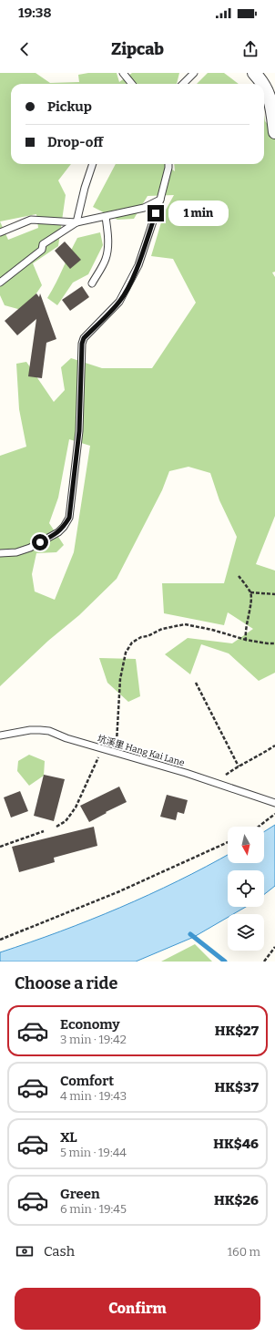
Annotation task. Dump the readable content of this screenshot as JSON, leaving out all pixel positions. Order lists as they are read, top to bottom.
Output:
{
  "streets": {
    "lane": ["坑溪里 Hang Kai Lane"]
  },
  "north": "bottom",
  "page": {
    "status": "19:38",
    "header": "Zipcab",
    "banner": ["Pickup", "Drop-off"],
    "bubble": "1 min",
    "heading": "Choose a ride",
    "list": [
      {
        "name": "Economy",
        "note": "3 min · 19:42",
        "value": "HK$27"
      },
      {
        "name": "Comfort",
        "note": "4 min · 19:43",
        "value": "HK$37"
      },
      {
        "name": "XL",
        "note": "5 min · 19:44",
        "value": "HK$46"
      },
      {
        "name": "Green",
        "note": "6 min · 19:45",
        "value": "HK$26"
      }
    ],
    "pay": ["Cash", "160 m"],
    "buttons": "Confirm"
  }
}
